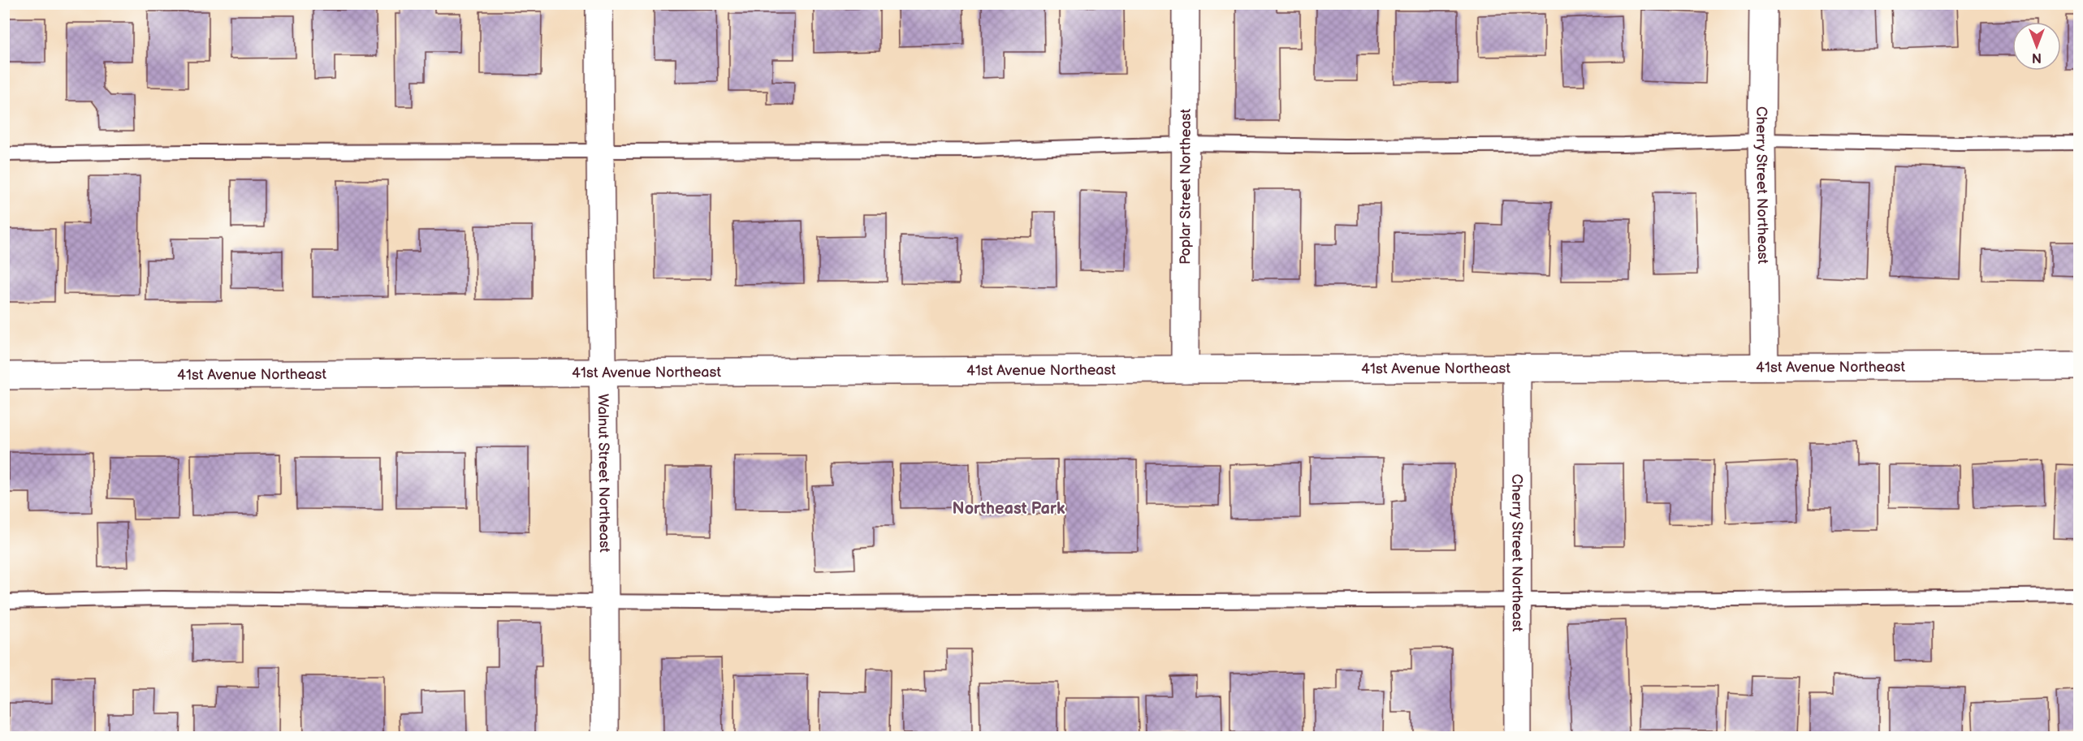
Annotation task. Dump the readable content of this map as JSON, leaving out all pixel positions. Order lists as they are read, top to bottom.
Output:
{
  "streets": {
    "street": [
      "Cherry Street Northeast",
      "Poplar Street Northeast",
      "41st Avenue Northeast",
      "Walnut Street Northeast"
    ]
  },
  "crossings": [
    ["Cherry Street Northeast", "41st Avenue Northeast"],
    ["Poplar Street Northeast", "41st Avenue Northeast"],
    ["41st Avenue Northeast", "Walnut Street Northeast"]
  ],
  "districts": ["Northeast Park"],
  "north": "bottom"
}
